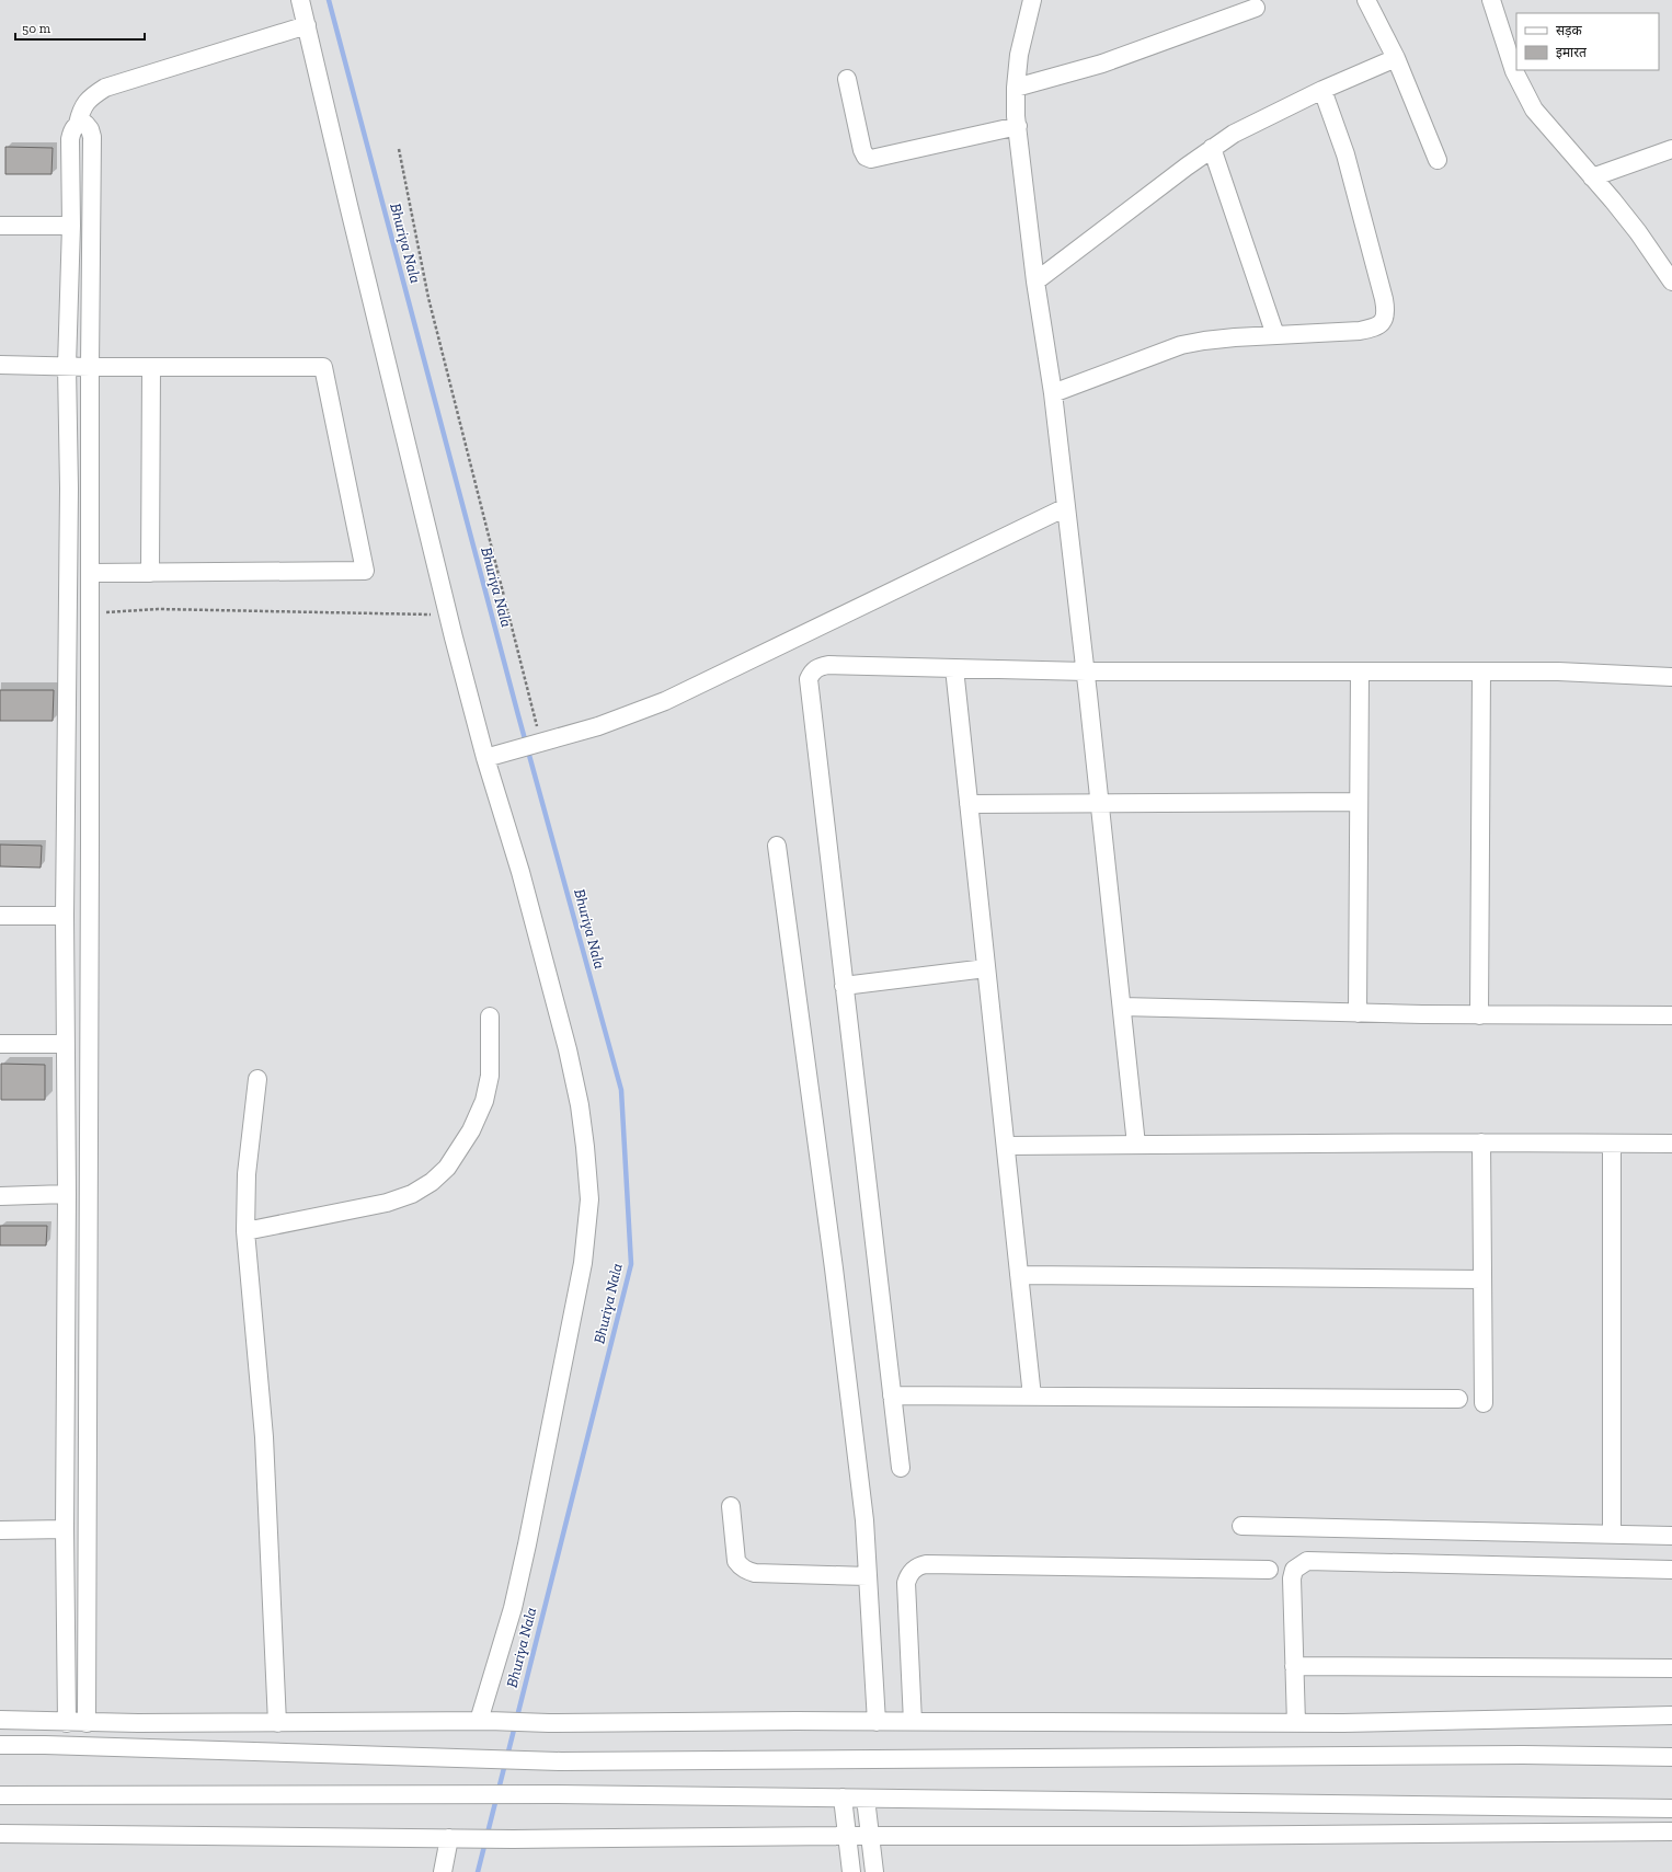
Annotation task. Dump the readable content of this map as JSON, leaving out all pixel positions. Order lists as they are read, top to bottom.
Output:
{
  "water": ["Bhuriya Nala"],
  "legend": ["सड़क", "इमारत"],
  "scale_bar": "50 m"
}
